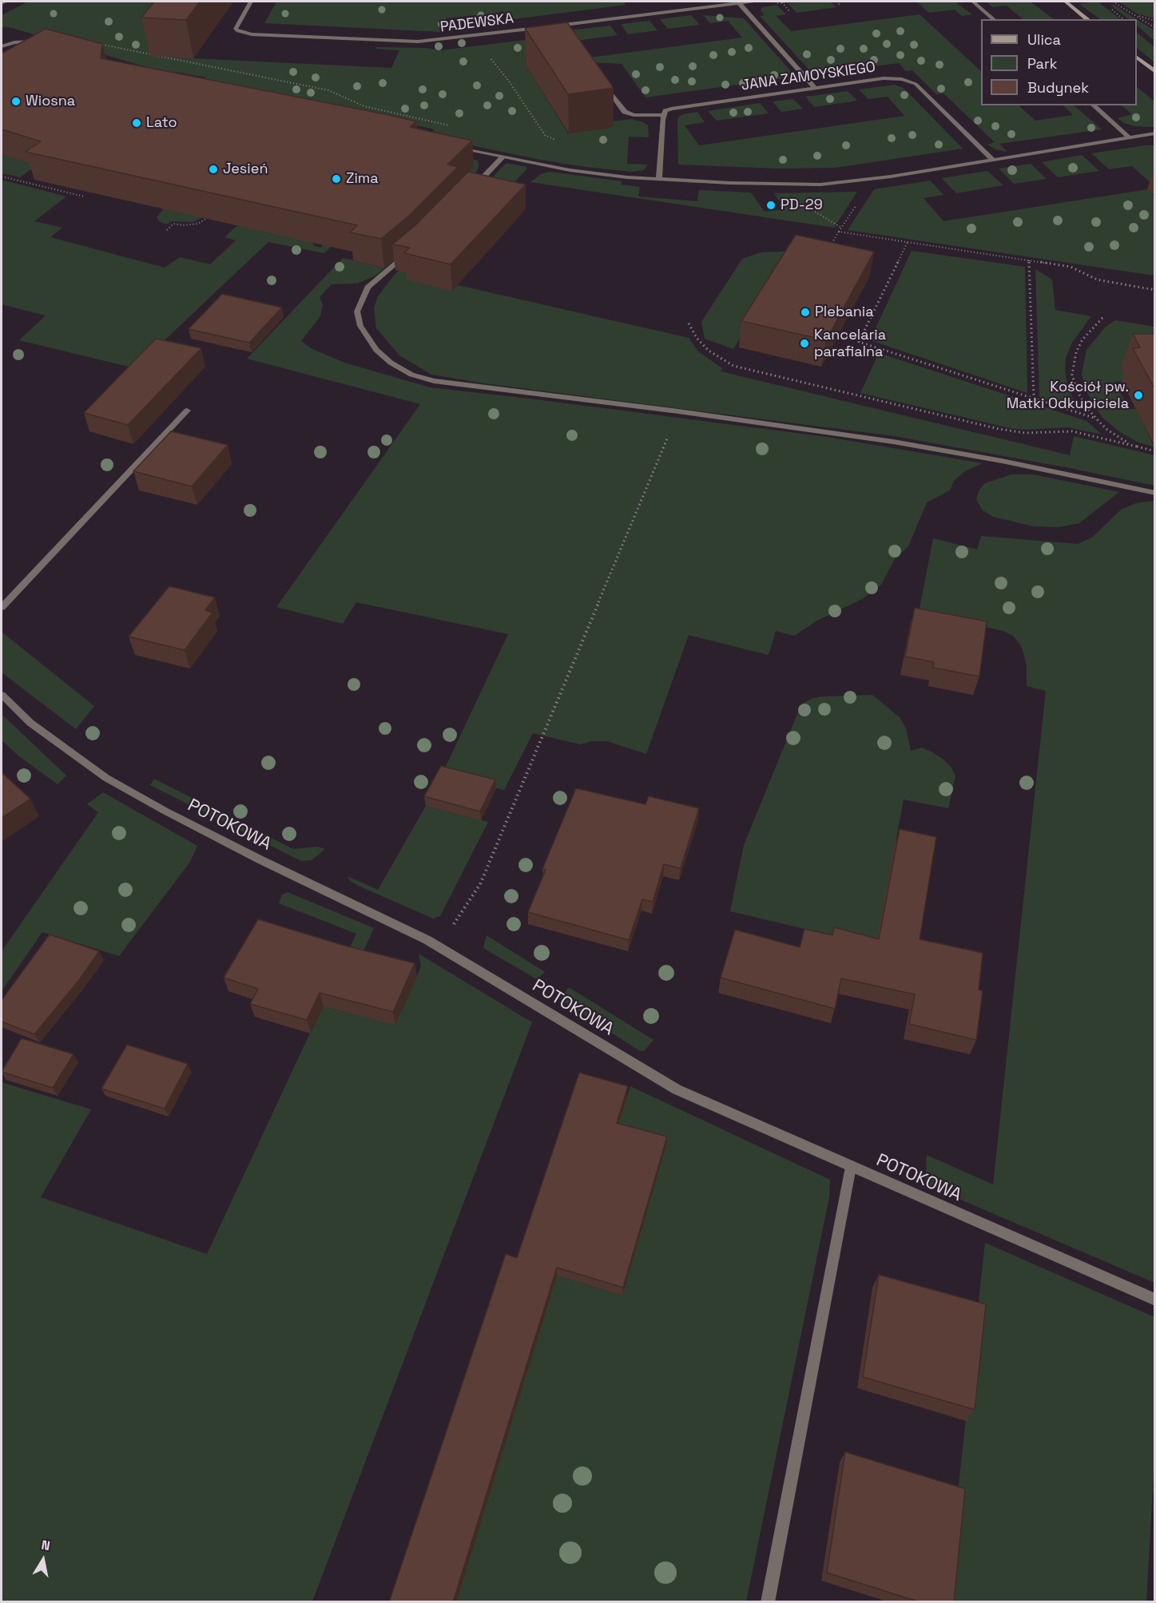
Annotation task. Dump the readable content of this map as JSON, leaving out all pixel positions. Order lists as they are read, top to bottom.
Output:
{
  "streets": {
    "street": ["PADEWSKA", "JANA ZAMOYSKIEGO", "POTOKOWA"]
  },
  "places": [
    "Wiosna",
    "Lato",
    "Jesień",
    "Zima",
    "PD-29",
    "Plebania",
    "Kancelaria parafialna",
    "Kościół pw. Matki Odkupiciela"
  ],
  "legend": ["Ulica", "Park", "Budynek"],
  "north": "top"
}
